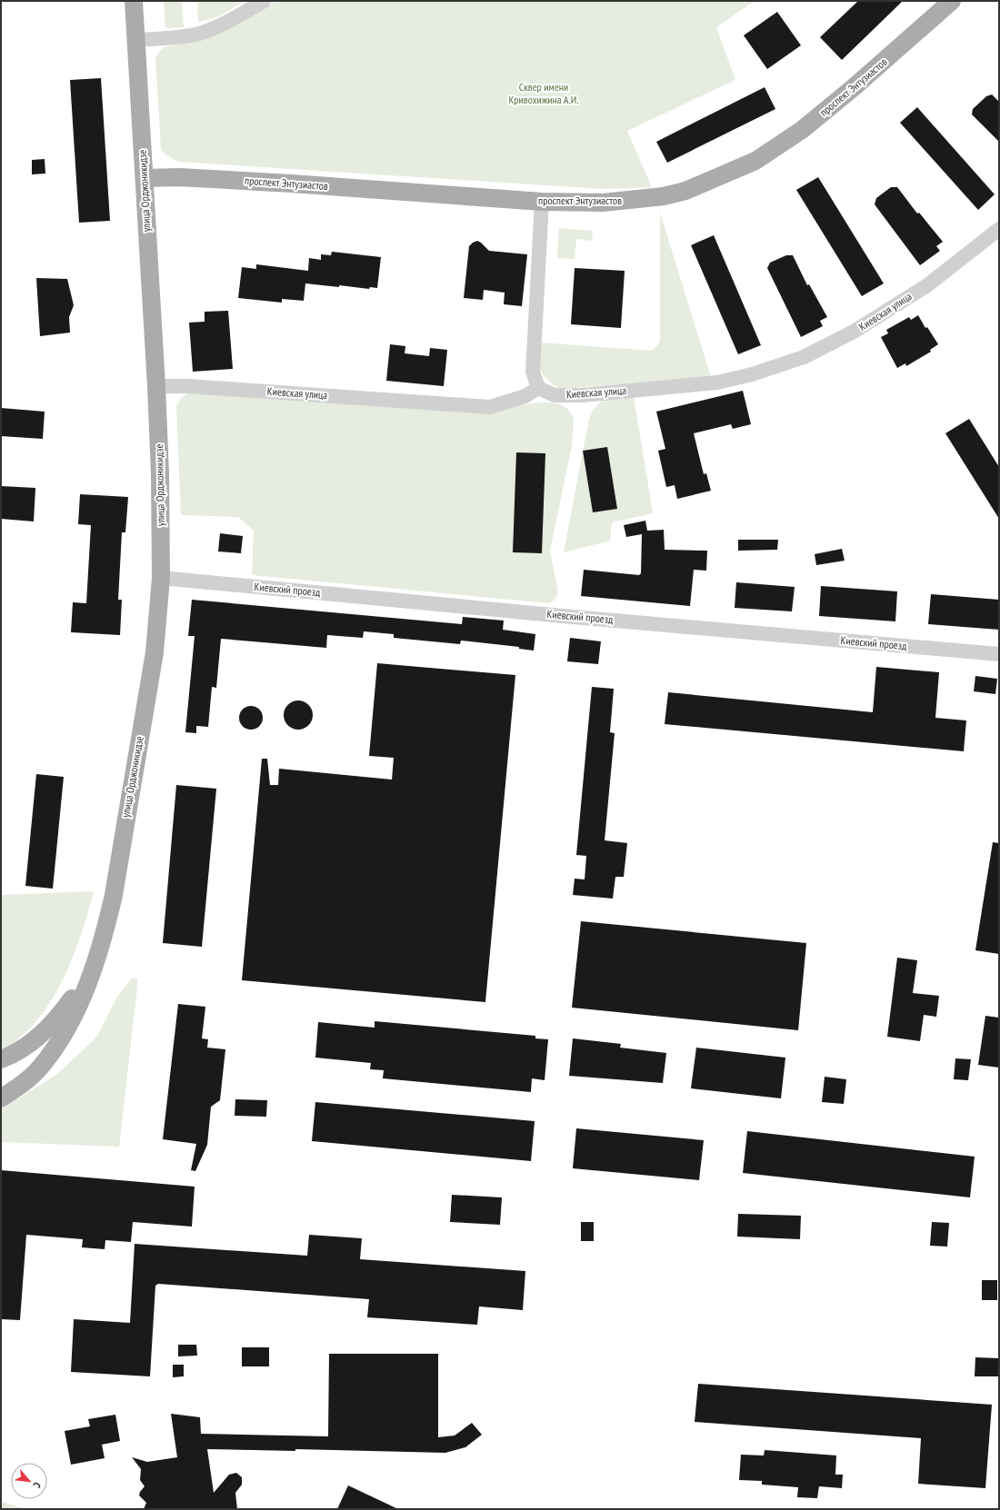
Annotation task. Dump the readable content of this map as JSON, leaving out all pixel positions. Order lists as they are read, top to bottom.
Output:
{
  "streets": {
    "main road": ["проспект Энтузиастов", "улица Орджоникидзе"],
    "street": ["Киевская улица", "Киевский проезд"]
  },
  "crossings": [
    ["проспект Энтузиастов", "улица Орджоникидзе"],
    ["улица Орджоникидзе", "Киевская улица"],
    ["улица Орджоникидзе", "Киевский проезд"]
  ],
  "parks": ["Сквер имени Кривохижина А.И."],
  "north": "bottom right"
}
